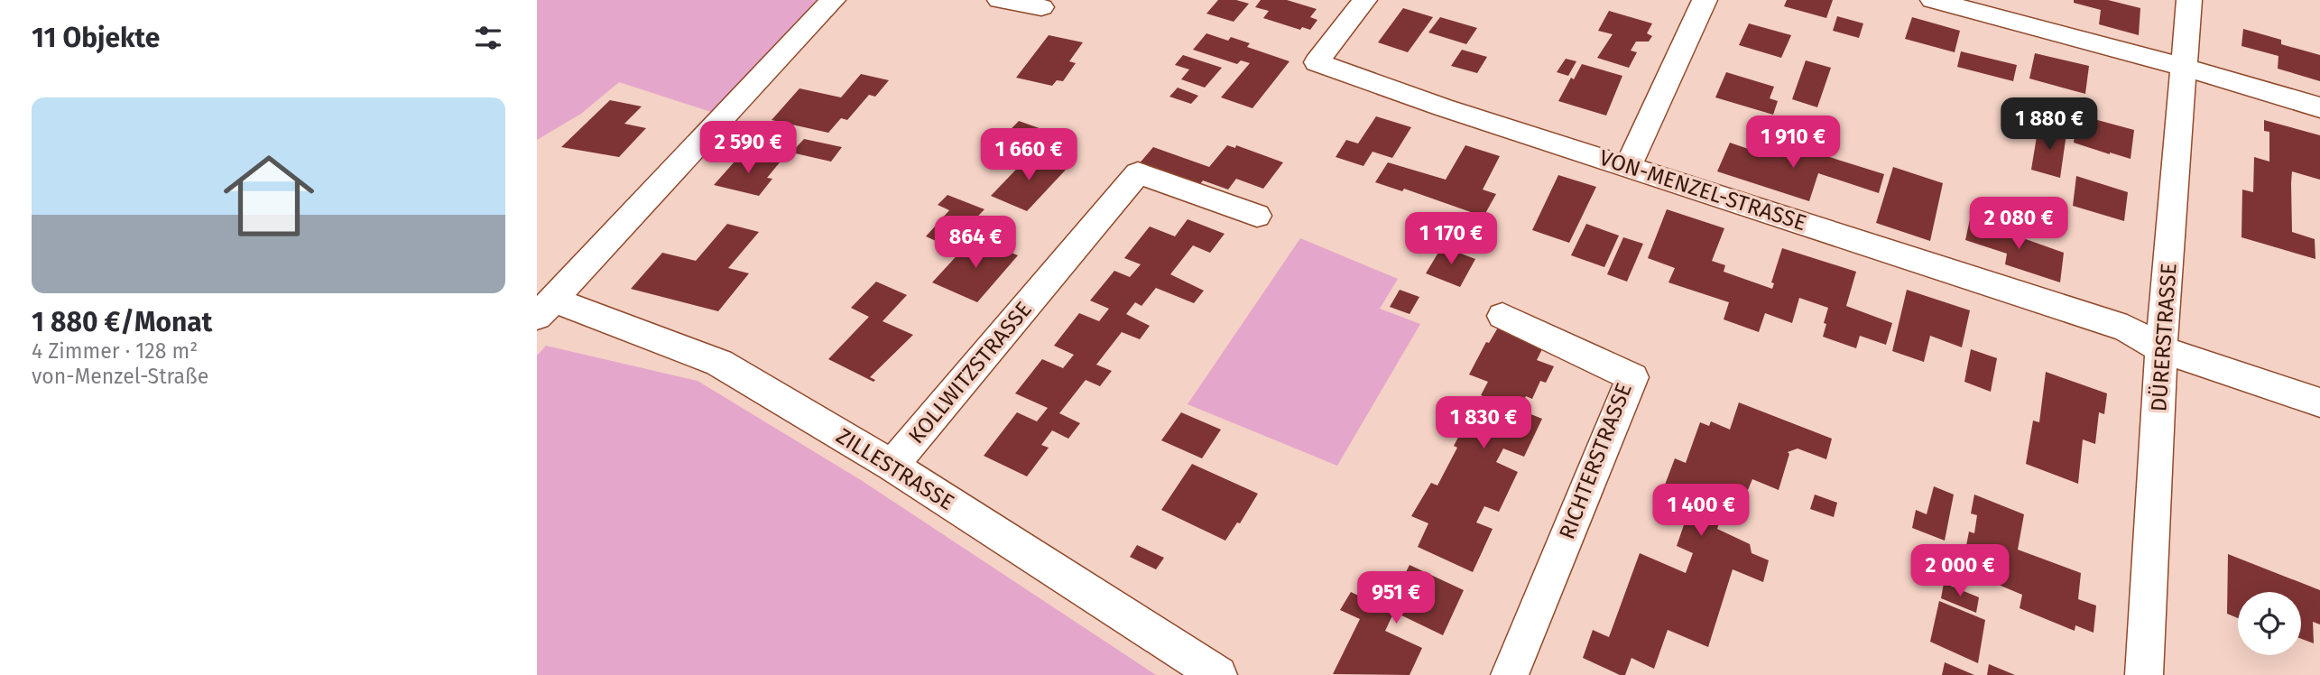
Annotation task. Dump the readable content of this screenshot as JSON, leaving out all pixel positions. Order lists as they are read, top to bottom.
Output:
{
  "streets": {
    "street": [
      "VON-MENZEL-STRASSE",
      "DÜRERSTRASSE",
      "KOLLWITZSTRASSE",
      "RICHTERSTRASSE",
      "ZILLESTRASSE"
    ]
  },
  "crossings": [
    ["VON-MENZEL-STRASSE", "DÜRERSTRASSE"],
    ["KOLLWITZSTRASSE", "ZILLESTRASSE"]
  ],
  "page": {
    "heading": "11 Objekte",
    "list": [
      {
        "name": "1 880 €/Monat",
        "note": "4 Zimmer · 128 m² · von-Menzel-Straße"
      }
    ],
    "price": [
      "1 880 €",
      "1 910 €",
      "2 590 €",
      "1 660 €",
      "2 080 €",
      "1 170 €",
      "864 €",
      "1 830 €",
      "1 400 €",
      "2 000 €",
      "951 €"
    ]
  }
}
